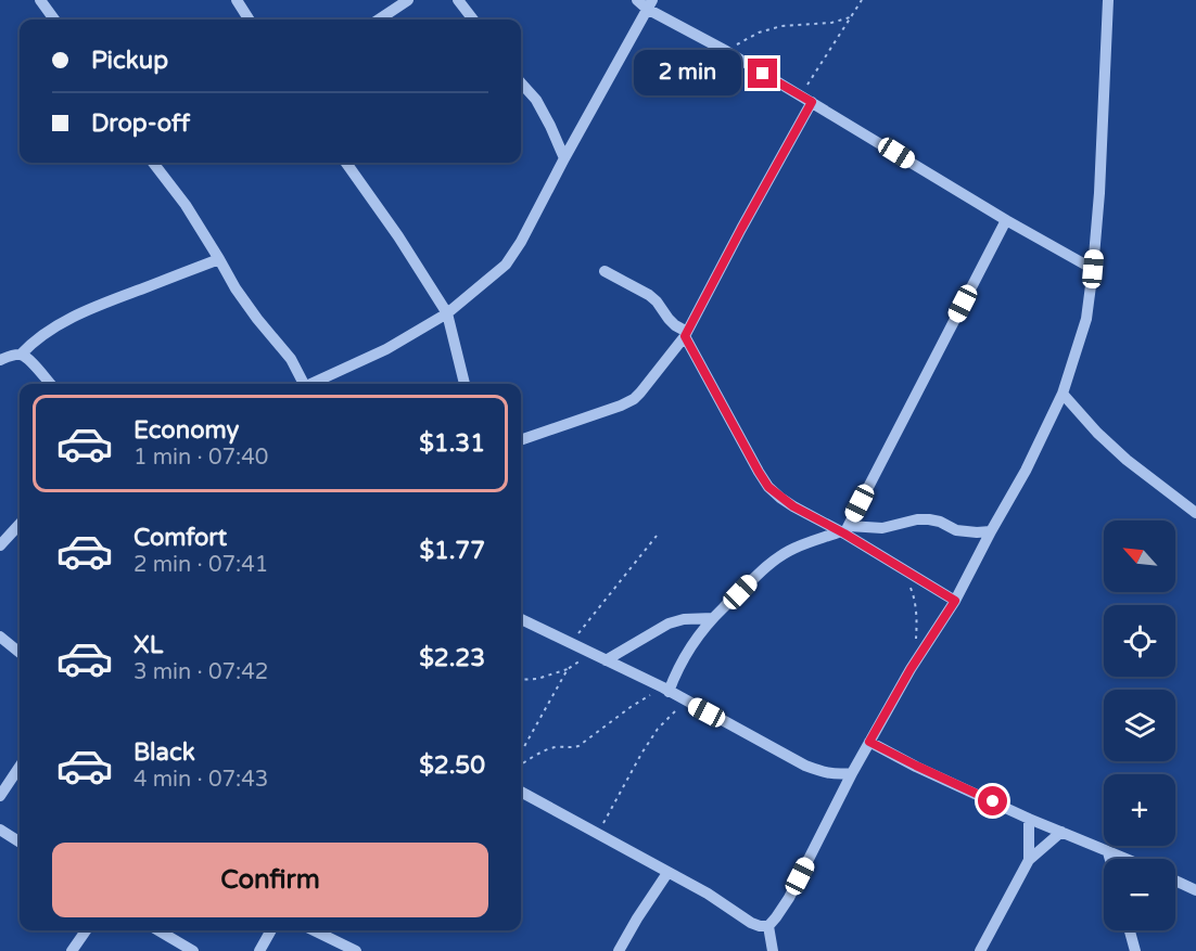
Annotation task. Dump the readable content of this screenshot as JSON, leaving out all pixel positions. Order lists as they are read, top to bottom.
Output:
{
  "north": "top left",
  "page": {
    "banner": ["Pickup", "Drop-off"],
    "bubble": "2 min",
    "list": [
      {
        "name": "Economy",
        "note": "1 min · 07:40",
        "value": "$1.31"
      },
      {
        "name": "Comfort",
        "note": "2 min · 07:41",
        "value": "$1.77"
      },
      {
        "name": "XL",
        "note": "3 min · 07:42",
        "value": "$2.23"
      },
      {
        "name": "Black",
        "note": "4 min · 07:43",
        "value": "$2.50"
      }
    ],
    "map_buttons": ["+", "−"],
    "buttons": "Confirm"
  }
}
